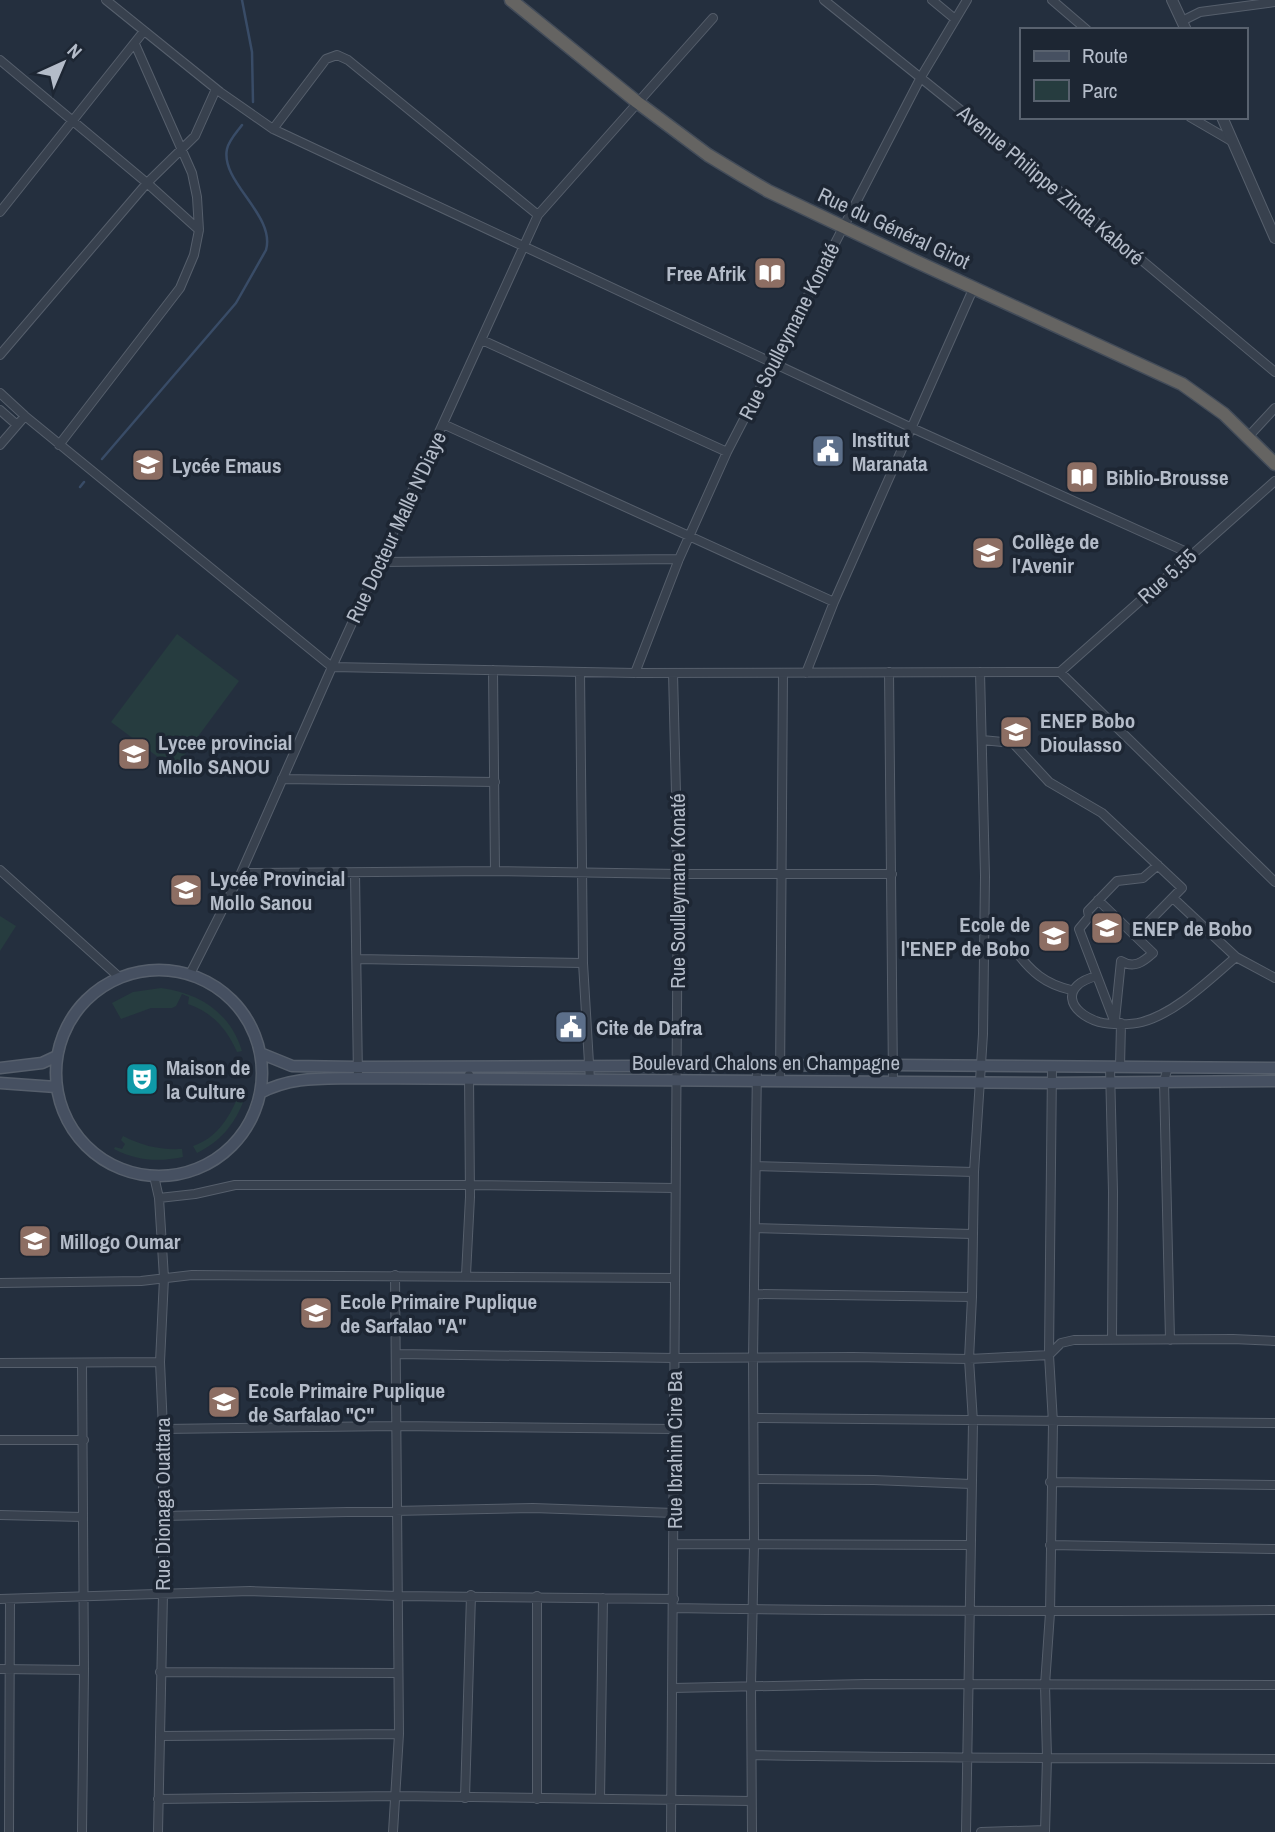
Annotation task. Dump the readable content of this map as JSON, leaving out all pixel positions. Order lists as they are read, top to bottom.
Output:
{
  "streets": {
    "highway": ["Rue du Général Girot"],
    "main road": ["Boulevard Chalons en Champagne"],
    "street": [
      "Avenue Philippe Zinda Kaboré",
      "Rue Soulleymane Konaté",
      "Rue Docteur Malle N'Diaye",
      "Rue 5.55",
      "Rue Ibrahim Cire Ba",
      "Rue Dionaga Ouattara"
    ]
  },
  "crossings": [
    ["Avenue Philippe Zinda Kaboré", "Rue Soulleymane Konaté"],
    ["Rue du Général Girot", "Rue Soulleymane Konaté"],
    ["Rue du Général Girot", "Rue Docteur Malle N'Diaye"],
    ["Rue Soulleymane Konaté", "Boulevard Chalons en Champagne"],
    ["Rue Soulleymane Konaté", "Rue Ibrahim Cire Ba"],
    ["Rue Docteur Malle N'Diaye", "Boulevard Chalons en Champagne"],
    ["Rue Docteur Malle N'Diaye", "Rue Dionaga Ouattara"],
    ["Boulevard Chalons en Champagne", "Rue Ibrahim Cire Ba"],
    ["Boulevard Chalons en Champagne", "Rue Dionaga Ouattara"]
  ],
  "places": {
    "library": ["Free Afrik", "Biblio-Brousse"],
    "public building": ["Institut Maranata", "Cite de Dafra"],
    "school or university": [
      "Lycée Emaus",
      "Collège de l'Avenir",
      "ENEP Bobo Dioulasso",
      "Lycee provincial Mollo SANOU",
      "Lycée Provincial Mollo Sanou",
      "ENEP de Bobo",
      "Ecole de l'ENEP de Bobo",
      "Millogo Oumar",
      "Ecole Primaire Puplique de Sarfalao \"A\"",
      "Ecole Primaire Puplique de Sarfalao \"C\""
    ],
    "theatre": ["Maison de la Culture"]
  },
  "legend": ["Route", "Parc"],
  "north": "top right"
}
